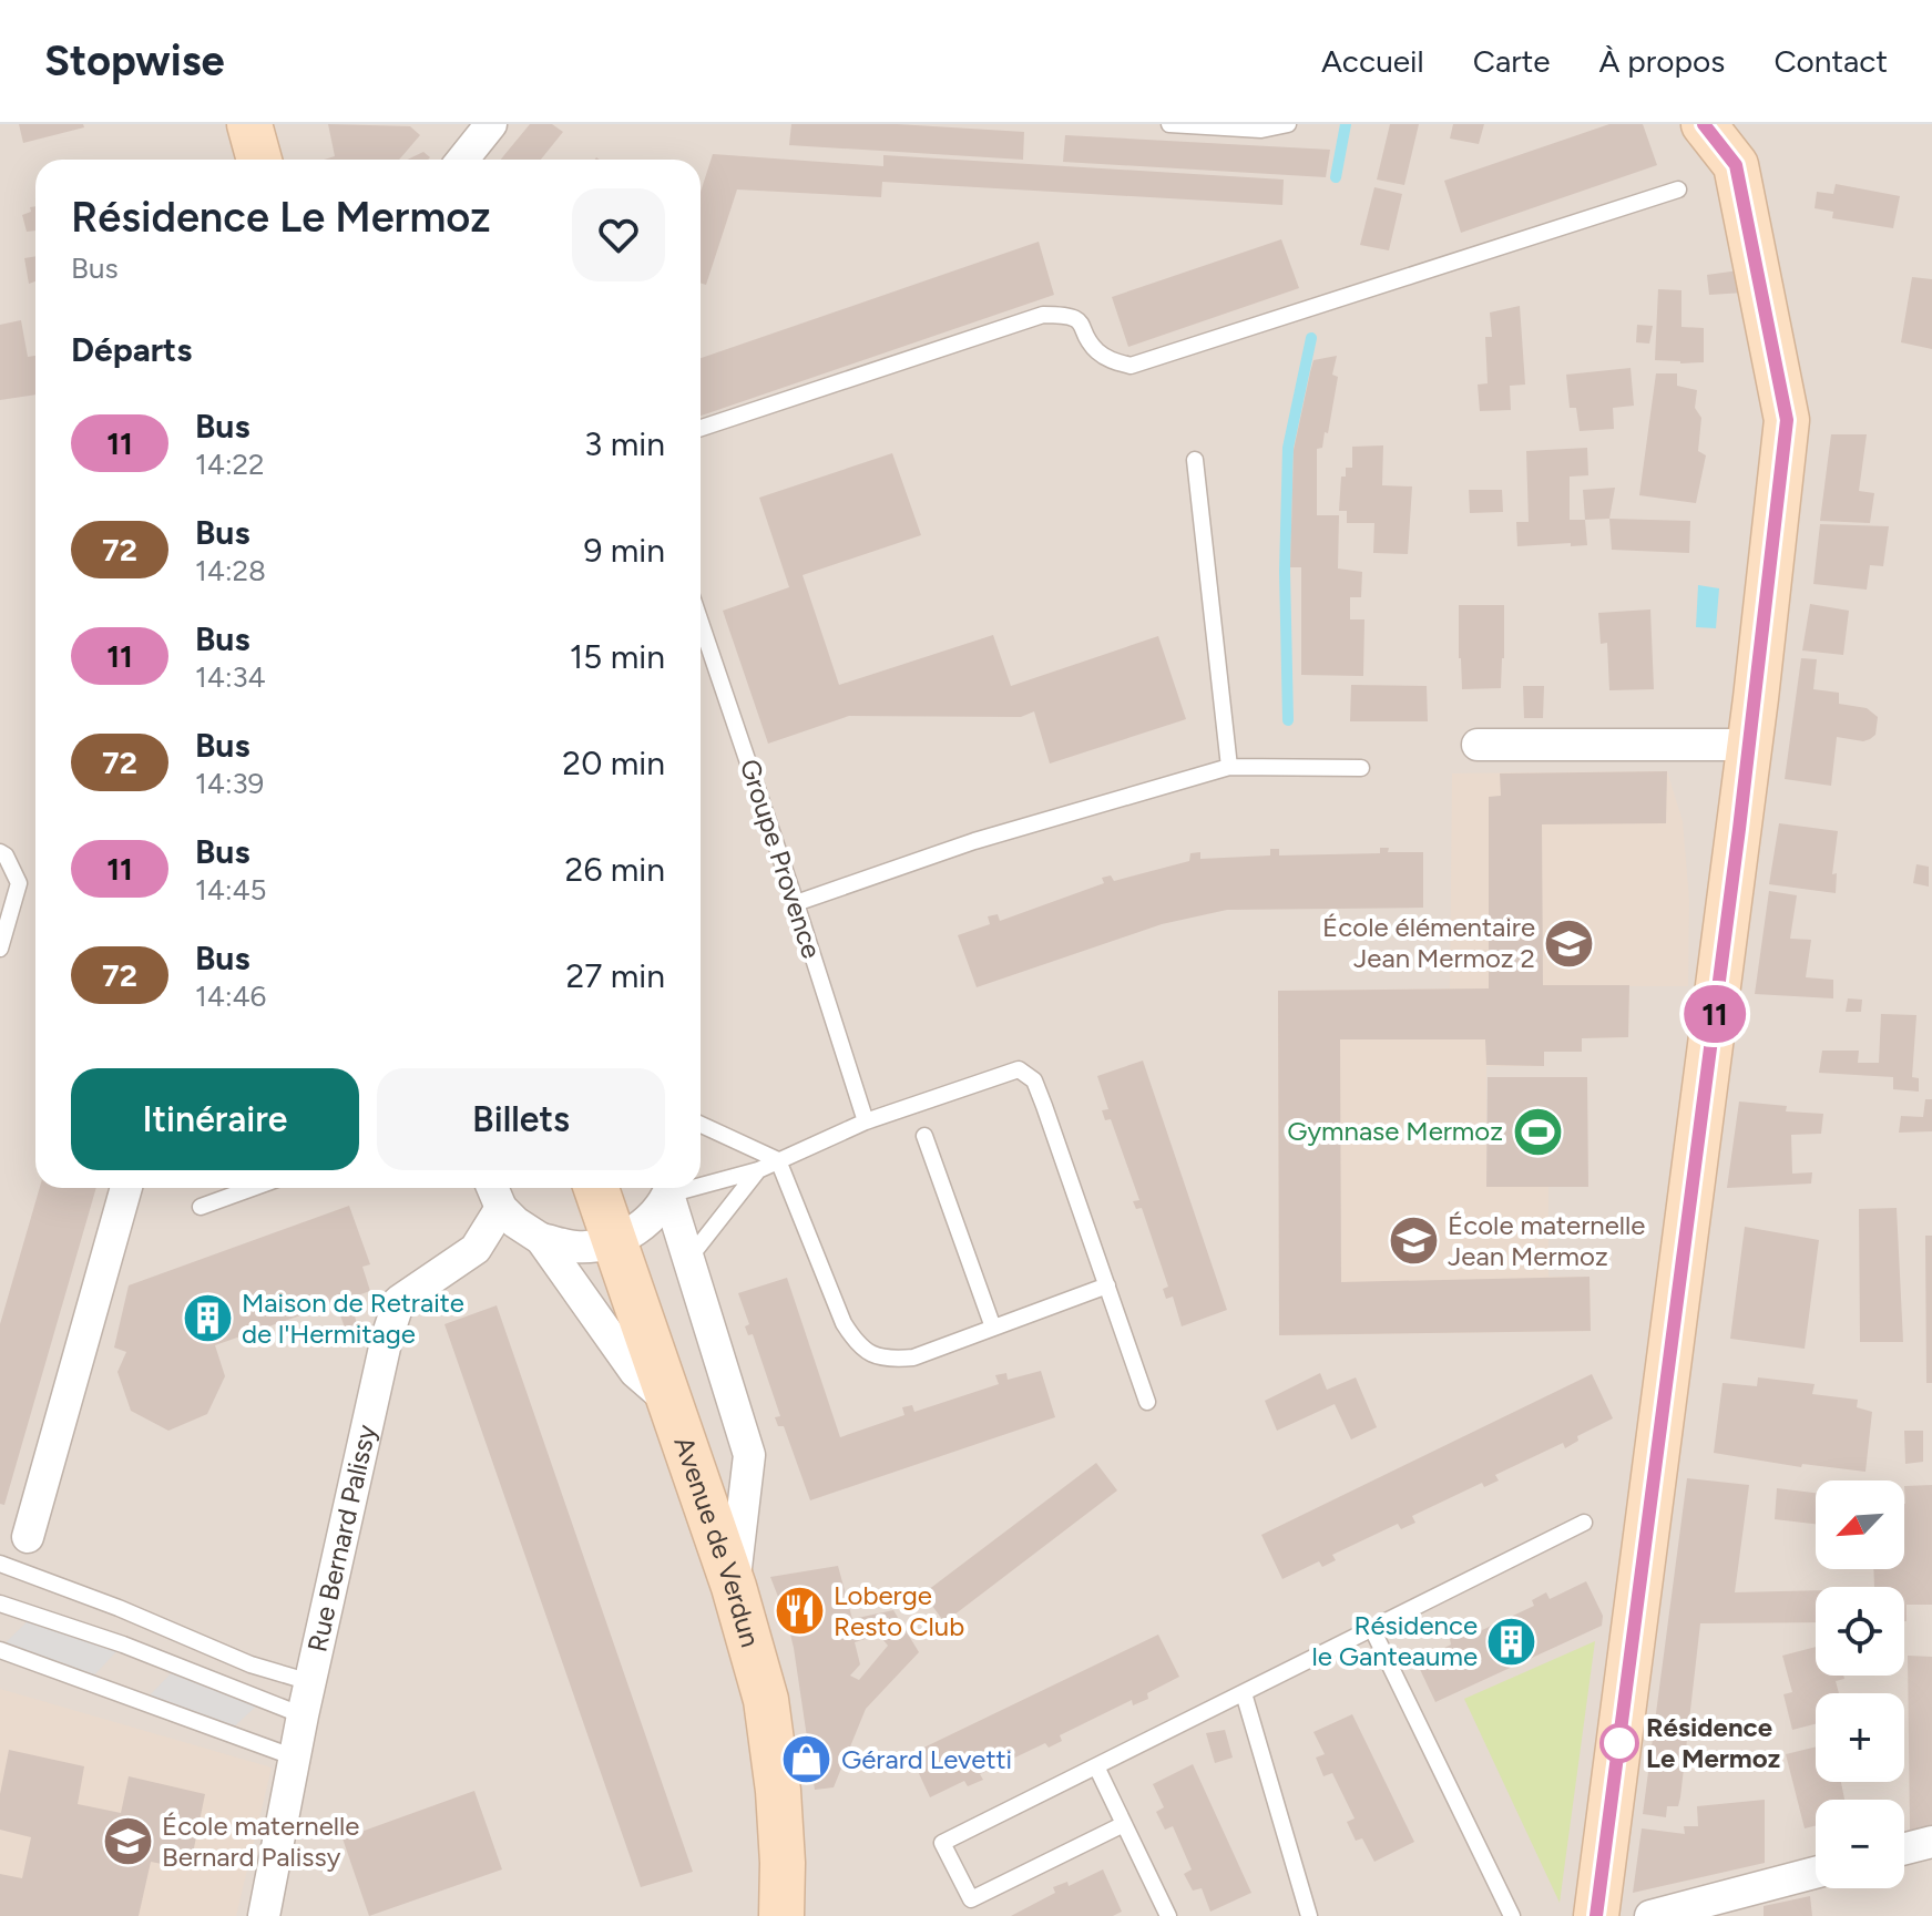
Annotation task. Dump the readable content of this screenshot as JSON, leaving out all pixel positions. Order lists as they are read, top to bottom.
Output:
{
  "streets": {
    "main road": ["Avenue de Verdun"],
    "street": ["Rue Bernard Palissy"],
    "lane": ["Groupe Provence"]
  },
  "crossings": [
    ["Rue Bernard Palissy", "Avenue de Verdun"]
  ],
  "places": {
    "school or university": ["École élémentaire Jean Mermoz 2", "École maternelle Jean Mermoz", "École maternelle Bernard Palissy"],
    "sports": ["Gymnase Mermoz"],
    "building": ["Maison de Retraite de l'Hermitage", "Résidence le Ganteaume"],
    "restaurant": ["Loberge Resto Club"],
    "other": ["Résidence Le Mermoz"],
    "shop": ["Gérard Levetti"]
  },
  "lines": ["bus line 11"],
  "north": "bottom left",
  "page": {
    "header": "Stopwise",
    "nav": [
      "Accueil",
      "Carte",
      "À propos",
      "Contact"
    ],
    "on_map": "11",
    "heading": [
      ["Résidence Le Mermoz", "Bus"],
      "Départs"
    ],
    "list": [
      {
        "mark": "11",
        "name": "Bus",
        "note": "14:22",
        "value": "3 min"
      },
      {
        "mark": "72",
        "name": "Bus",
        "note": "14:28",
        "value": "9 min"
      },
      {
        "mark": "11",
        "name": "Bus",
        "note": "14:34",
        "value": "15 min"
      },
      {
        "mark": "72",
        "name": "Bus",
        "note": "14:39",
        "value": "20 min"
      },
      {
        "mark": "11",
        "name": "Bus",
        "note": "14:45",
        "value": "26 min"
      },
      {
        "mark": "72",
        "name": "Bus",
        "note": "14:46",
        "value": "27 min"
      }
    ],
    "buttons": ["Itinéraire", "Billets"],
    "map_buttons": ["+", "−"]
  }
}
